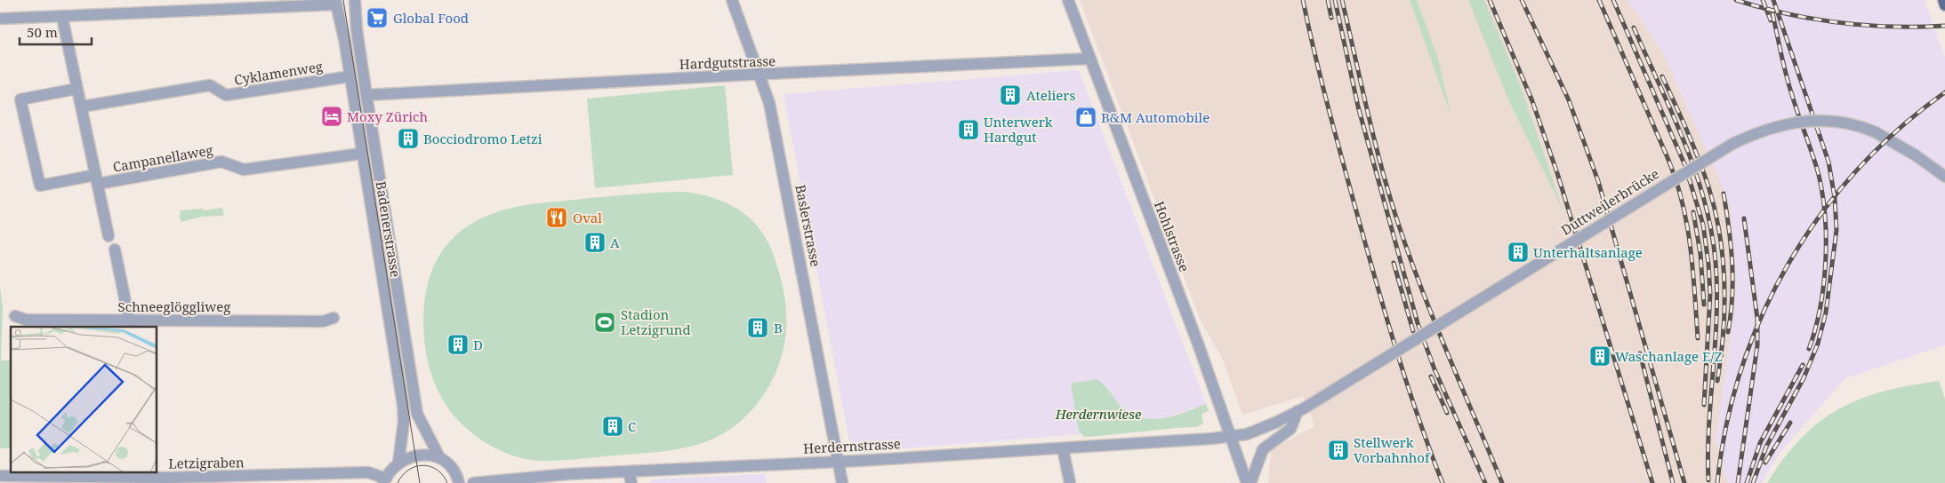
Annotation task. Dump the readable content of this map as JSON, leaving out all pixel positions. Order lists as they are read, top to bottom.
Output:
{
  "streets": {
    "street": [
      "Hardgutstrasse",
      "Cyklamenweg",
      "Campanellaweg",
      "Duttweilerbrücke",
      "Baslerstrasse",
      "Badenerstrasse",
      "Hohlstrasse",
      "Schneeglöggliweg",
      "Herdernstrasse",
      "Letzigraben"
    ]
  },
  "crossings": [
    ["Hardgutstrasse", "Baslerstrasse"],
    ["Hardgutstrasse", "Badenerstrasse"],
    ["Hardgutstrasse", "Hohlstrasse"],
    ["Cyklamenweg", "Badenerstrasse"],
    ["Campanellaweg", "Badenerstrasse"],
    ["Duttweilerbrücke", "Hohlstrasse"],
    ["Duttweilerbrücke", "Herdernstrasse"],
    ["Baslerstrasse", "Herdernstrasse"],
    ["Hohlstrasse", "Herdernstrasse"]
  ],
  "parks": ["Herdernwiese"],
  "places": {
    "supermarket": ["Global Food"],
    "building": [
      "Ateliers",
      "Unterwerk Hardgut",
      "Bocciodromo Letzi",
      "A",
      "Unterhaltsanlage",
      "B",
      "D",
      "Waschanlage E/Z",
      "C",
      "Stellwerk Vorbahnhof"
    ],
    "hotel": ["Moxy Zürich"],
    "shop": ["B&M Automobile"],
    "restaurant": ["Oval"],
    "sports": ["Stadion Letzigrund"]
  },
  "scale_bar": "50 m"
}
